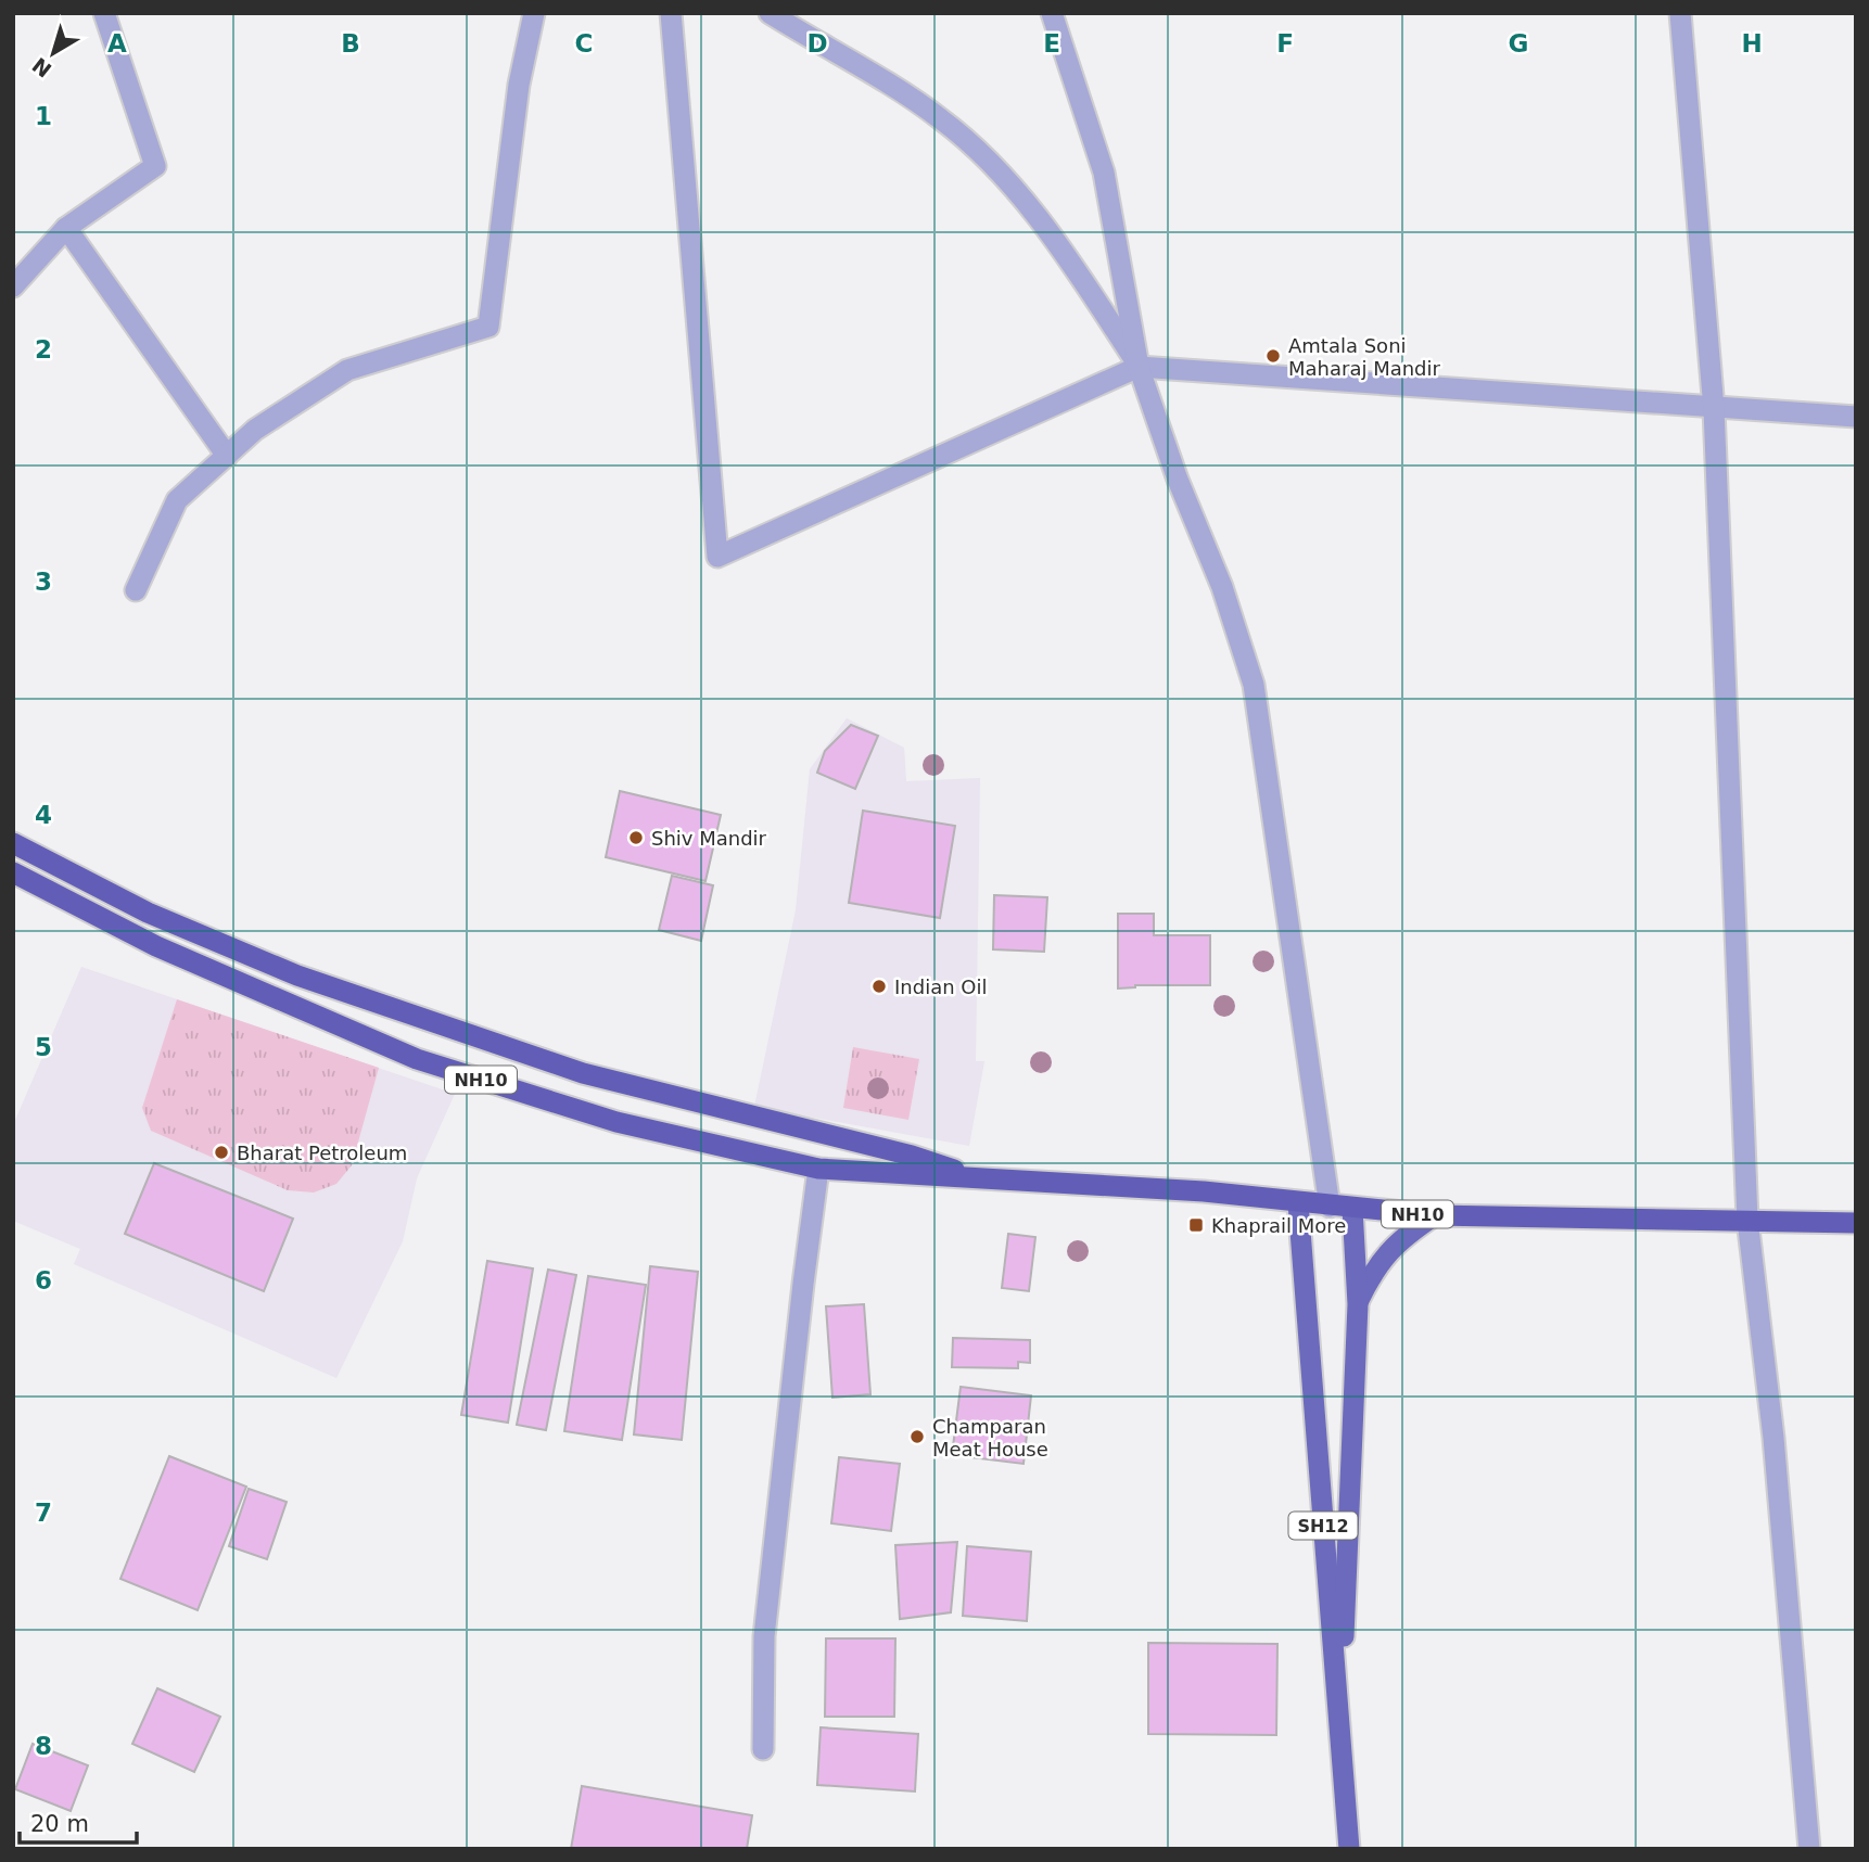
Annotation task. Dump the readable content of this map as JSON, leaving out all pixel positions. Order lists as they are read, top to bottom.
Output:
{
  "streets": {
    "highway": ["NH10"],
    "main road": ["SH12"]
  },
  "crossings": [
    ["NH10", "SH12"]
  ],
  "places": {
    "other": [
      "Amtala Soni Maharaj Mandir",
      "Shiv Mandir",
      "Indian Oil",
      "Bharat Petroleum",
      "Champaran Meat House"
    ],
    "transit": ["Khaprail More"]
  },
  "scale_bar": "20 m",
  "north": "bottom left",
  "grid": {
    "columns": [
      "A",
      "B",
      "C",
      "D",
      "E",
      "F",
      "G",
      "H"
    ],
    "rows": [
      "1",
      "2",
      "3",
      "4",
      "5",
      "6",
      "7",
      "8"
    ]
  }
}
